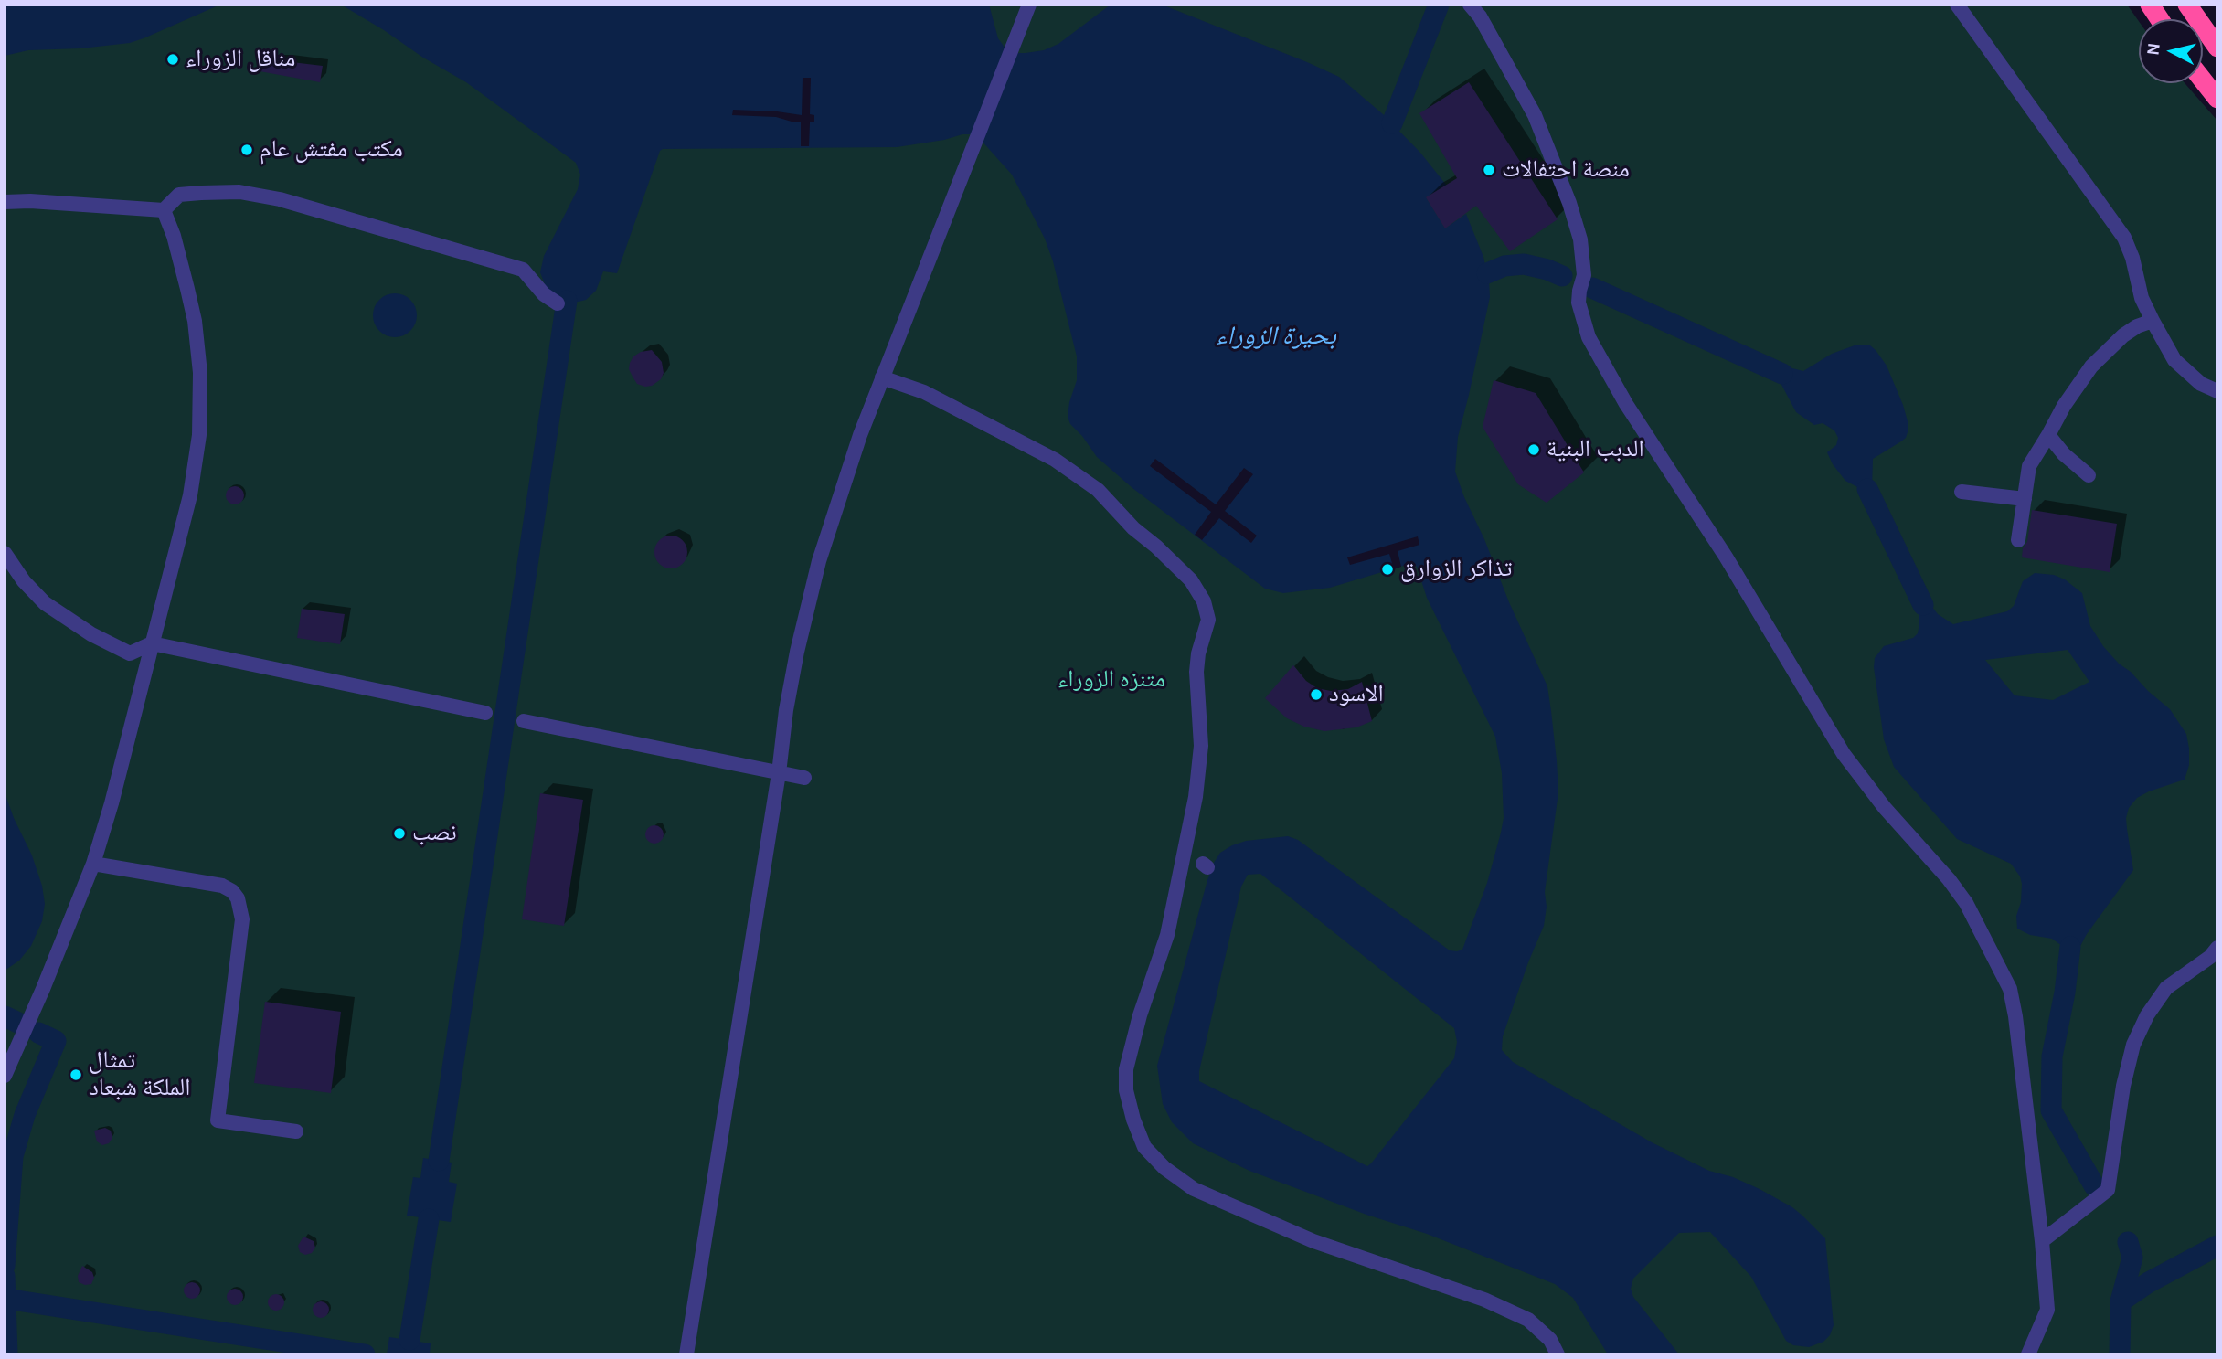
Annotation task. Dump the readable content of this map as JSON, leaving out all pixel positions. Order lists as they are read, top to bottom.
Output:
{
  "water": ["بحيرة الزوراء"],
  "parks": ["متنزه الزوراء"],
  "places": [
    "مناقل الزوراء",
    "مكتب مفتش عام",
    "منصة احتفالات",
    "الدبب البنية",
    "تذاكر الزوارق",
    "الاسود",
    "نصب",
    "تمثال الملكة شبعاد"
  ],
  "north": "left"
}
